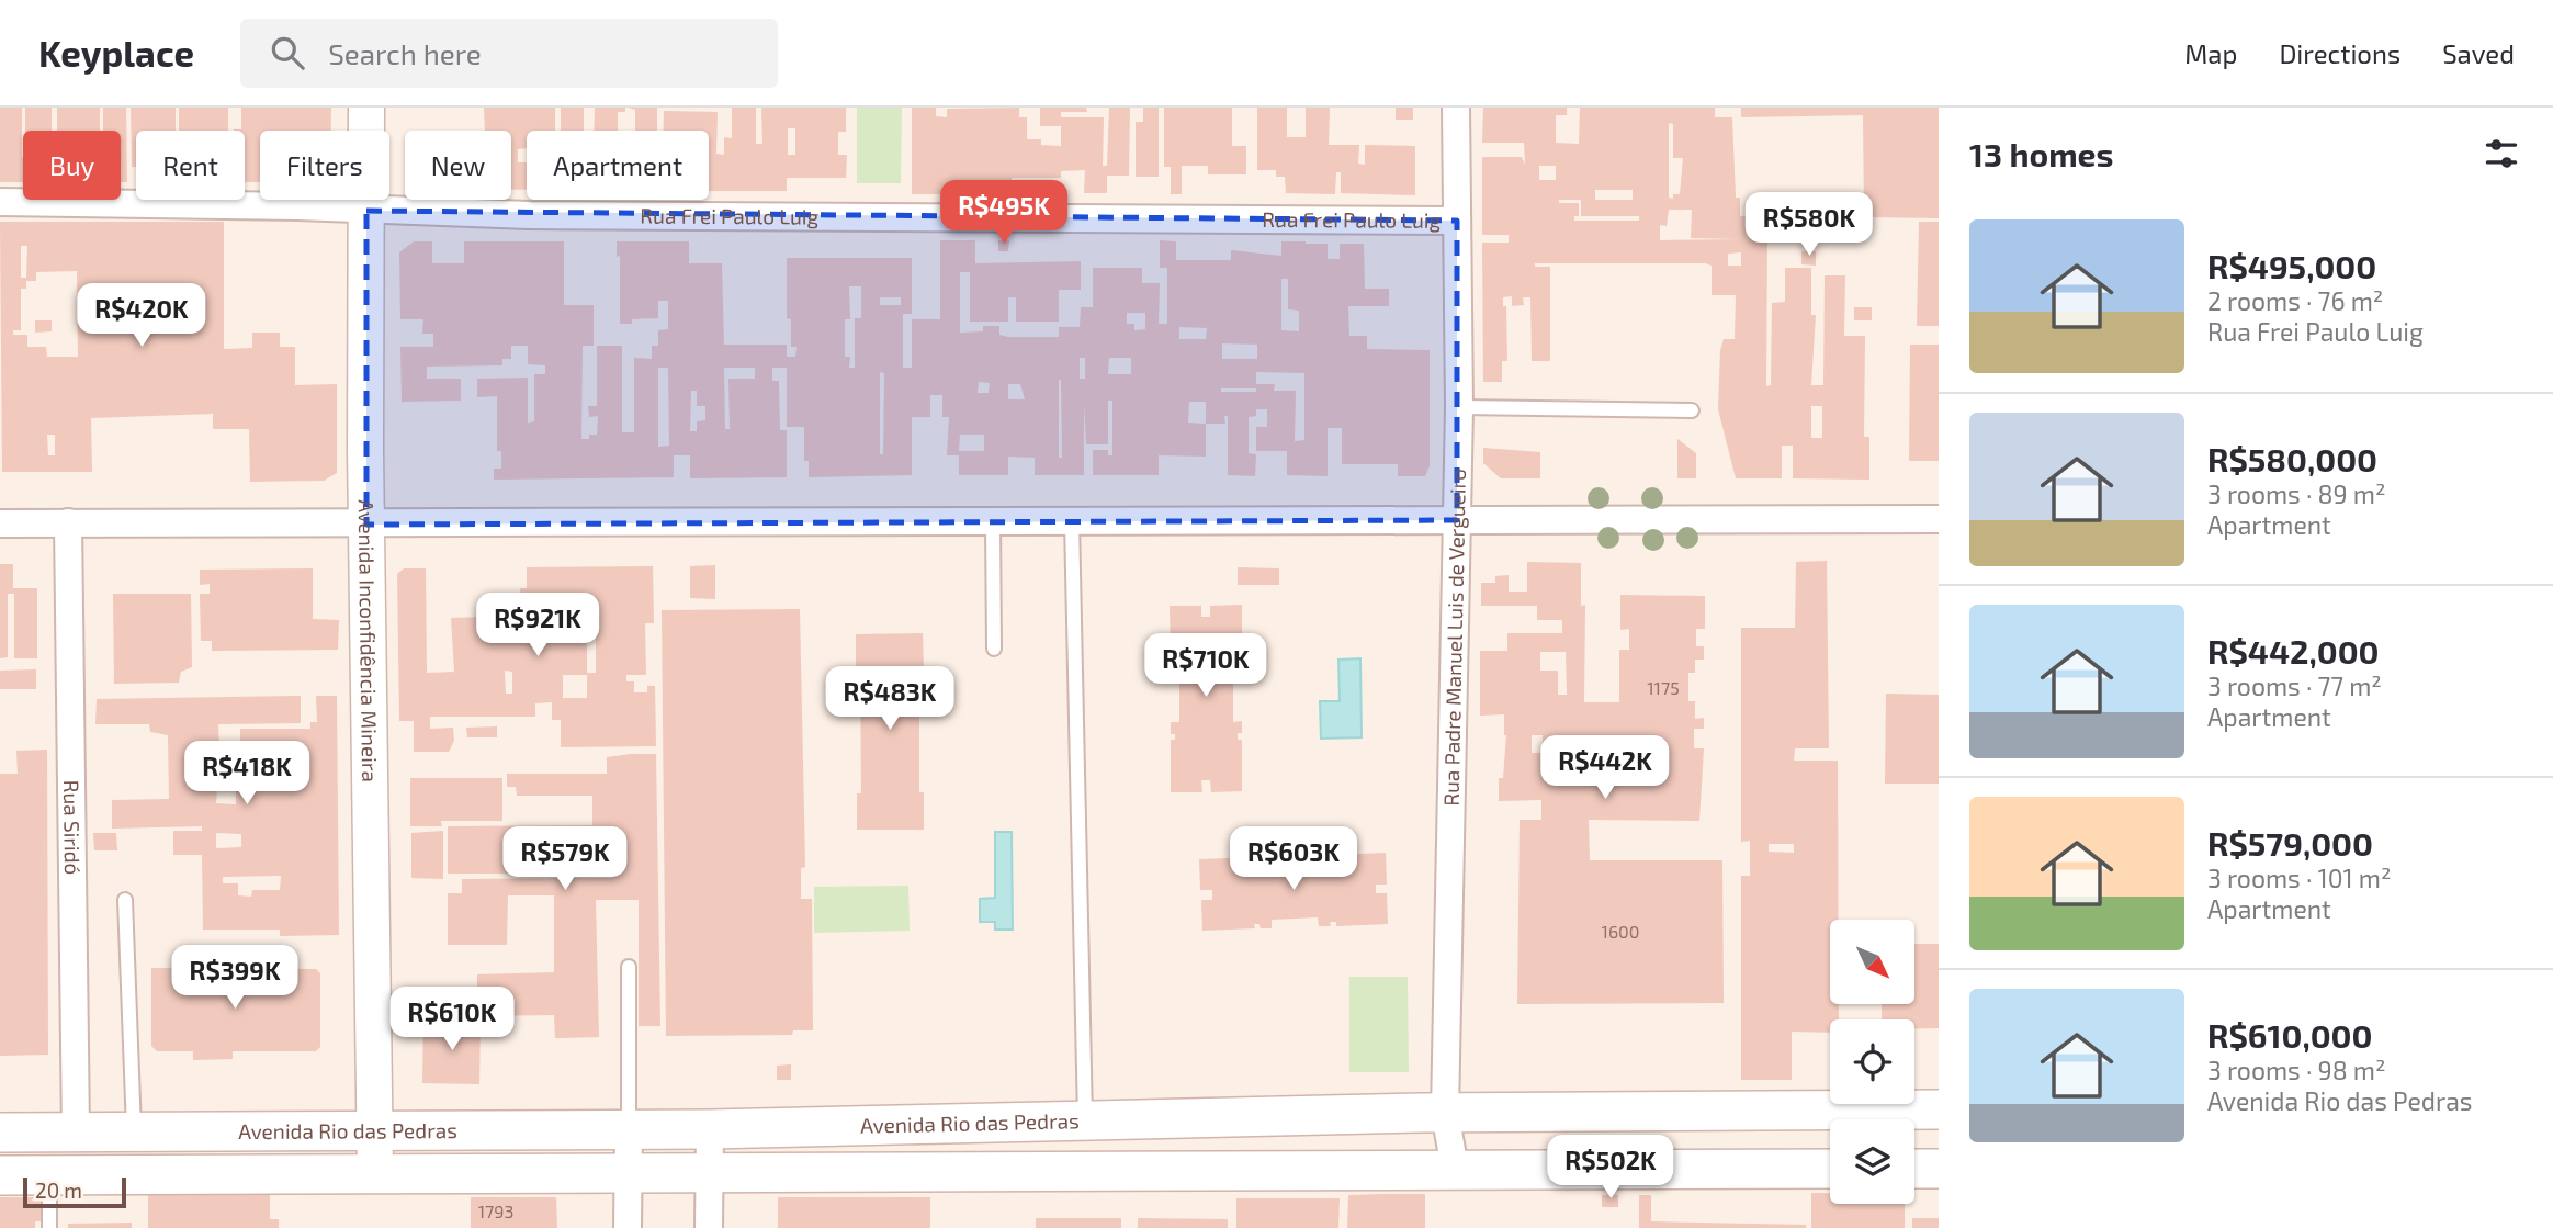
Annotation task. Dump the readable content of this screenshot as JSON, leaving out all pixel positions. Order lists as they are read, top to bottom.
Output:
{
  "streets": {
    "main road": ["Avenida Rio das Pedras"],
    "street": [
      "Rua Frei Paulo Luig",
      "Rua Padre Manuel Luis de Vergueiro",
      "Avenida Inconfidência Mineira",
      "Rua Siridó"
    ]
  },
  "crossings": [
    ["Rua Frei Paulo Luig", "Rua Padre Manuel Luis de Vergueiro"],
    ["Rua Frei Paulo Luig", "Avenida Inconfidência Mineira"],
    ["Rua Padre Manuel Luis de Vergueiro", "Avenida Rio das Pedras"],
    ["Avenida Inconfidência Mineira", "Avenida Rio das Pedras"],
    ["Rua Siridó", "Avenida Rio das Pedras"]
  ],
  "house_numbers": ["1175", "1600", "1793"],
  "scale_bar": "20 m",
  "north": "bottom right",
  "page": {
    "header": "Keyplace",
    "search": "Search here",
    "nav": ["Map", "Directions", "Saved"],
    "heading": "13 homes",
    "chip": [
      "Buy",
      "Rent",
      "Filters",
      "New",
      "Apartment"
    ],
    "price": [
      "R$495K",
      "R$580K",
      "R$420K",
      "R$921K",
      "R$710K",
      "R$483K",
      "R$442K",
      "R$418K",
      "R$579K",
      "R$603K",
      "R$399K",
      "R$610K",
      "R$502K"
    ],
    "list": [
      {
        "name": "R$495,000",
        "note": "2 rooms · 76 m² · Rua Frei Paulo Luig"
      },
      {
        "name": "R$580,000",
        "note": "3 rooms · 89 m² · Apartment"
      },
      {
        "name": "R$442,000",
        "note": "3 rooms · 77 m² · Apartment"
      },
      {
        "name": "R$579,000",
        "note": "3 rooms · 101 m² · Apartment"
      },
      {
        "name": "R$610,000",
        "note": "3 rooms · 98 m² · Avenida Rio das Pedras"
      }
    ],
    "scale": "20 m"
  }
}
